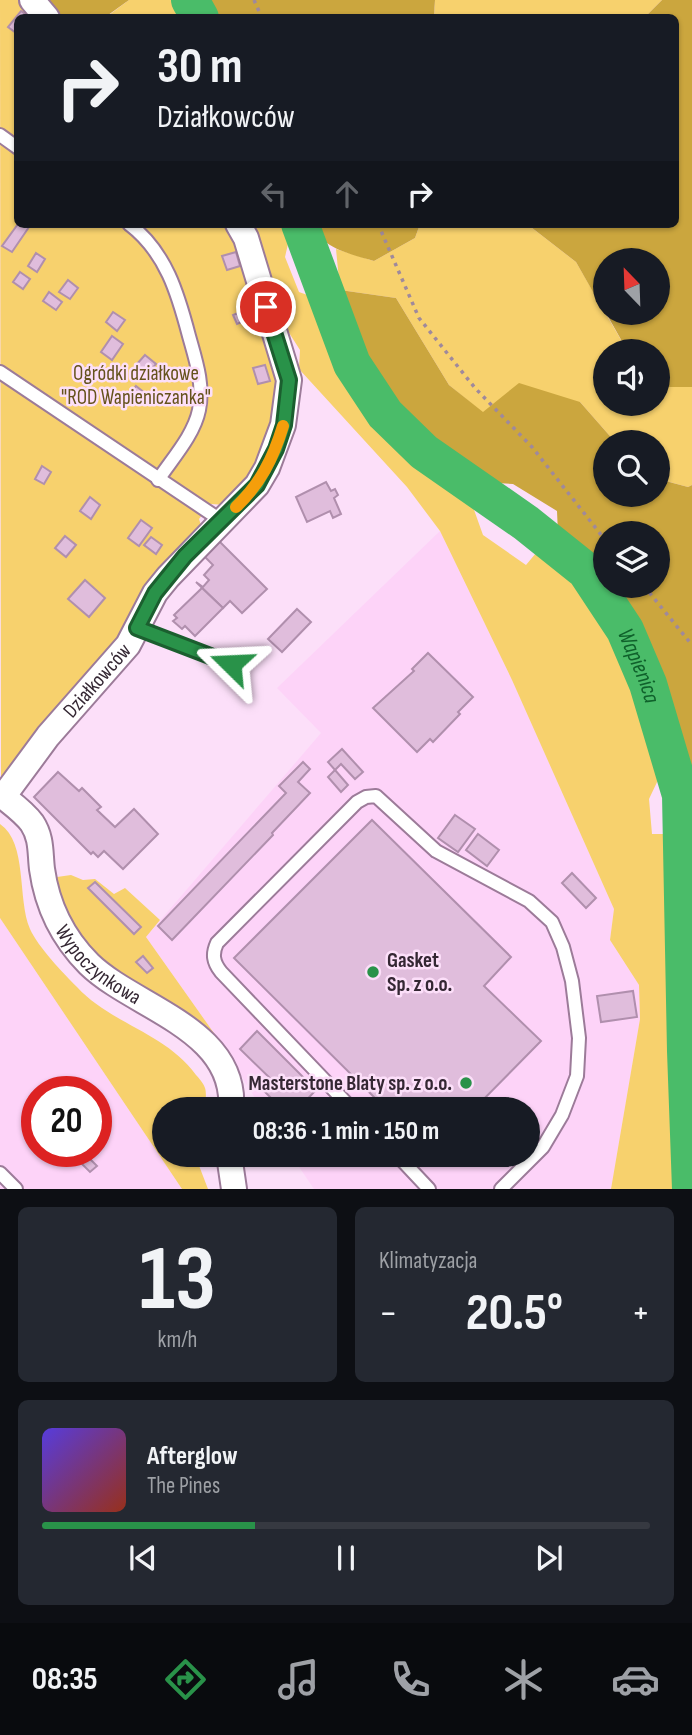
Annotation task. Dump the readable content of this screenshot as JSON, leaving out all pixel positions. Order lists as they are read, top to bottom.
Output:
{
  "streets": {
    "street": ["Działkowców", "Wypoczynkowa"]
  },
  "crossings": [
    ["Działkowców", "Wypoczynkowa"]
  ],
  "water": ["Wapienica"],
  "parks": ["Ogródki działkowe \"ROD Wapieniczanka\""],
  "places": ["Gasket Sp. z o.o.", "Masterstone Blaty sp. z o.o."],
  "north": "top left",
  "page": {
    "turn": ["30 m", "Działkowców"],
    "limit": "20",
    "trip": "08:36 · 1 min · 150 m",
    "tile": [
      ["13", "km/h"],
      "Klimatyzacja"
    ],
    "heat": ["−", "20.5°", "+"],
    "song": ["Afterglow", "The Pines"],
    "tabs": "08:35"
  }
}
